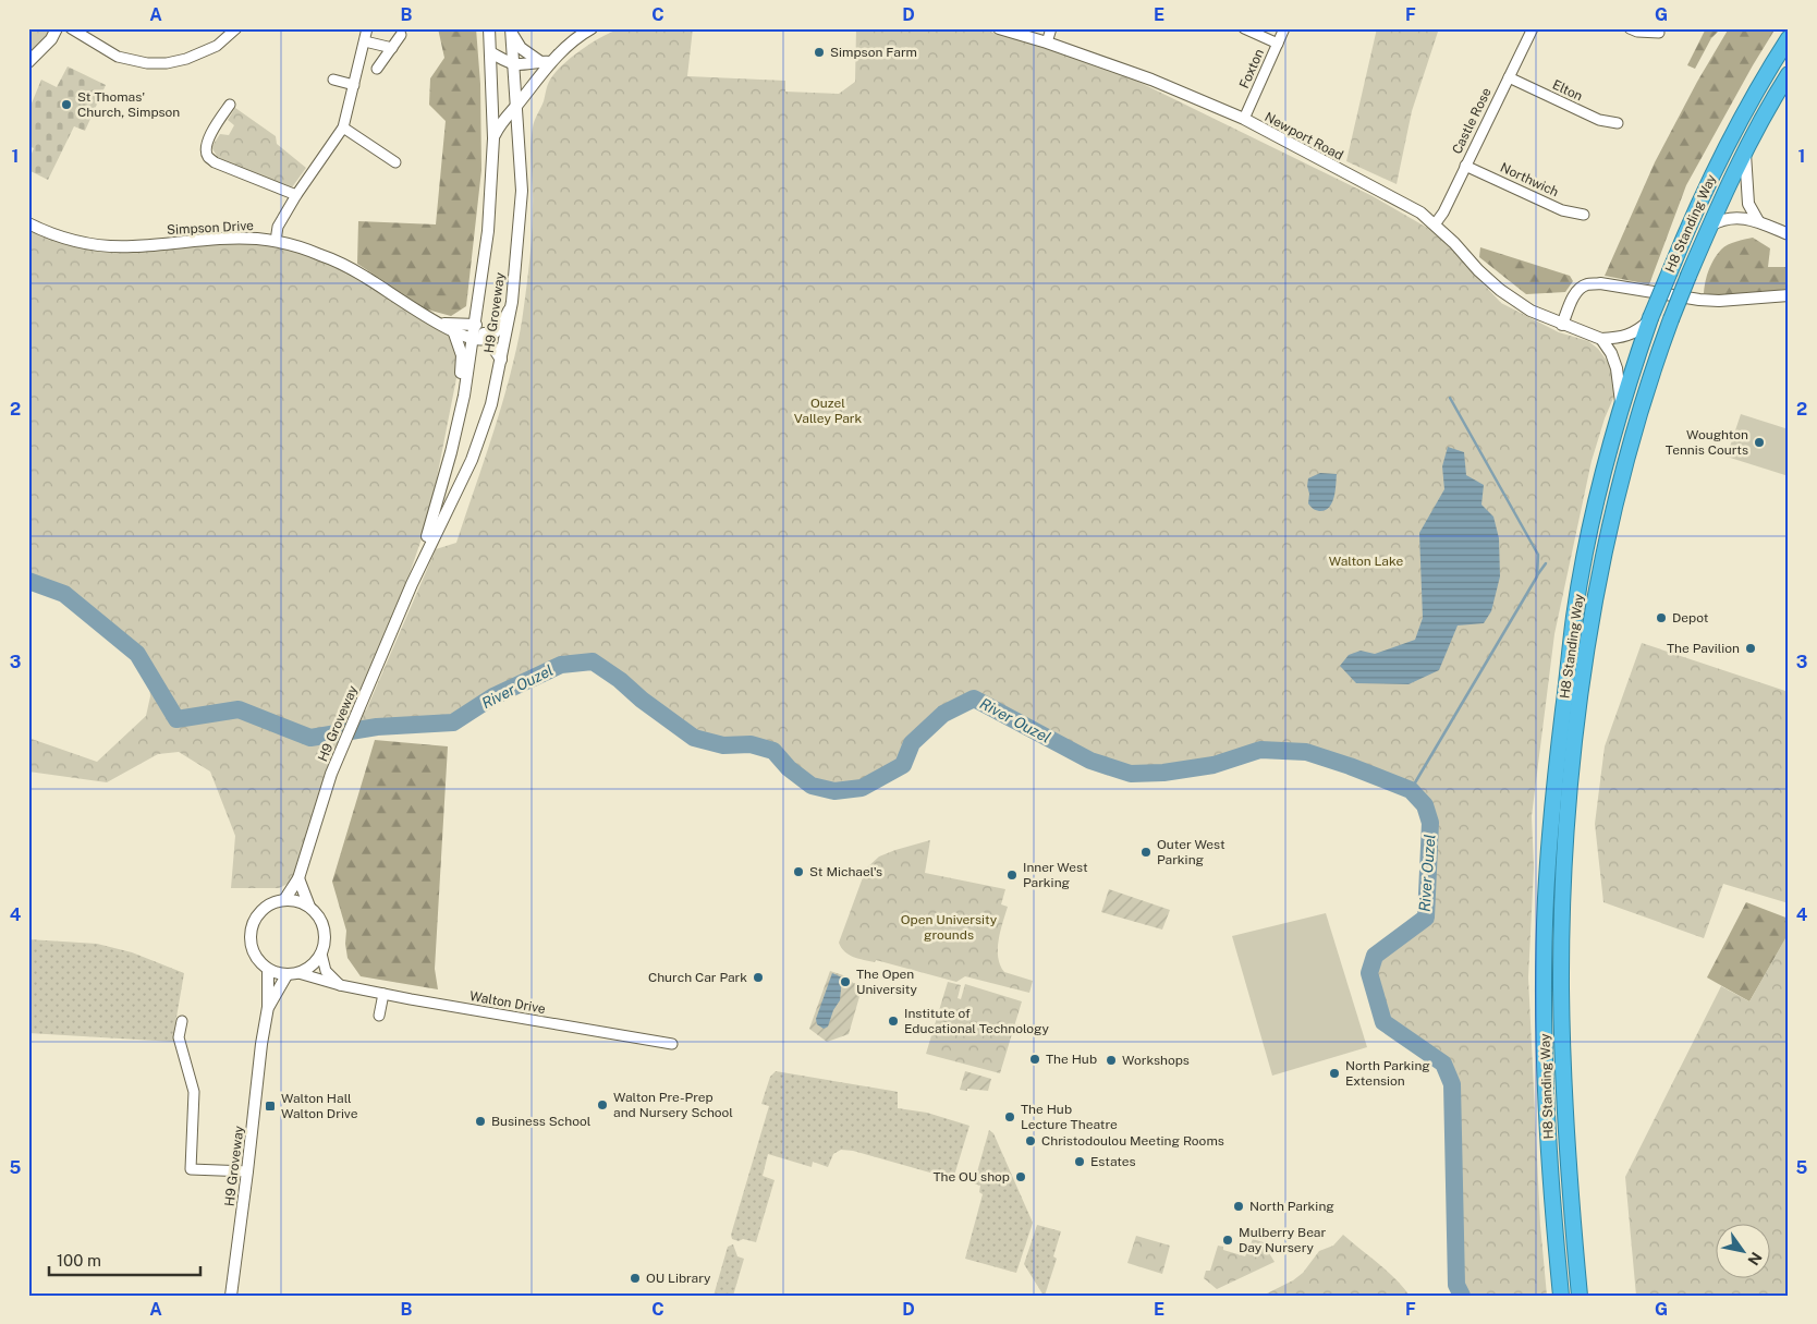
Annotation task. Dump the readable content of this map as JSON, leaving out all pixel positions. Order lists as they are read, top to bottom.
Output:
{
  "streets": {
    "highway": ["H8 Standing Way"],
    "street": [
      "Foxton",
      "Elton",
      "Castle Rose",
      "Newport Road",
      "Northwich",
      "Simpson Drive",
      "H9 Groveway",
      "Walton Drive"
    ]
  },
  "crossings": [
    ["Foxton", "Newport Road"],
    ["Elton", "Castle Rose"],
    ["Castle Rose", "Newport Road"],
    ["Castle Rose", "Northwich"],
    ["Simpson Drive", "H9 Groveway"],
    ["H9 Groveway", "Walton Drive"]
  ],
  "water": ["River Ouzel"],
  "parks": ["Ouzel Valley Park", "Walton Lake", "Open University grounds"],
  "places": {
    "other": [
      "Simpson Farm",
      "St Thomas' Church, Simpson",
      "Woughton Tennis Courts",
      "Depot",
      "The Pavilion",
      "Outer West Parking",
      "St Michael's",
      "Inner West Parking",
      "Church Car Park",
      "The Open University",
      "Institute of Educational Technology",
      "The Hub",
      "Workshops",
      "North Parking Extension",
      "Walton Pre-Prep and Nursery School",
      "The Hub Lecture Theatre",
      "Business School",
      "Christodoulou Meeting Rooms",
      "Estates",
      "The OU shop",
      "North Parking",
      "Mulberry Bear Day Nursery",
      "OU Library"
    ],
    "transit": ["Walton Hall Walton Drive"]
  },
  "scale_bar": "100 m",
  "north": "bottom right",
  "grid": {
    "columns": [
      "A",
      "B",
      "C",
      "D",
      "E",
      "F",
      "G"
    ],
    "rows": [
      "1",
      "2",
      "3",
      "4",
      "5"
    ]
  }
}
